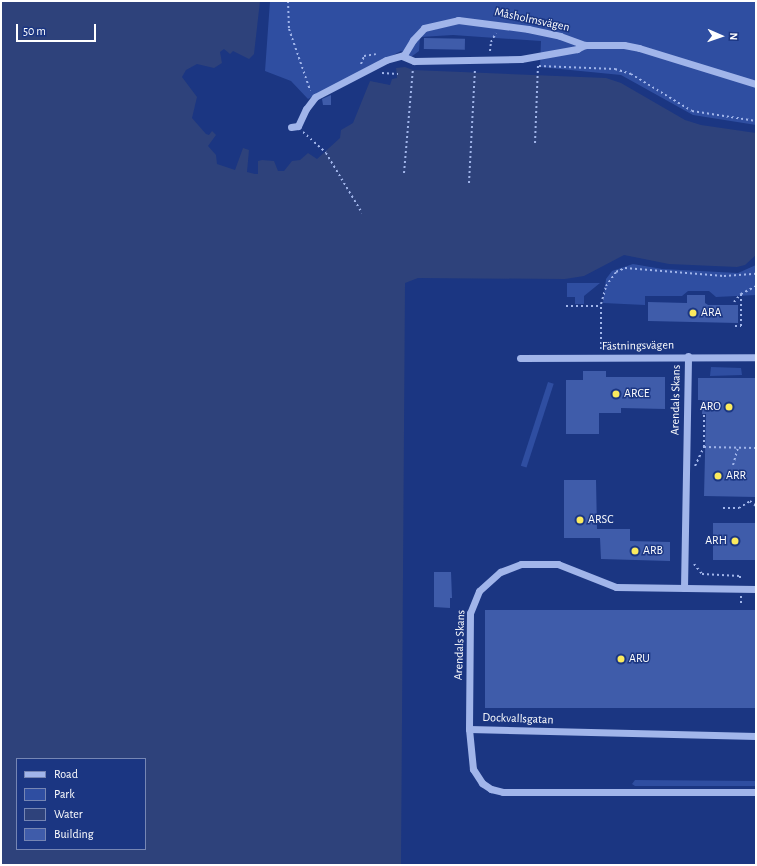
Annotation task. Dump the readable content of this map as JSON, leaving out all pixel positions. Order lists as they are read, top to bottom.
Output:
{
  "streets": {
    "street": [
      "Måsholmsvägen",
      "Fästningsvägen",
      "Arendals Skans",
      "Dockvallsgatan"
    ]
  },
  "crossings": [
    ["Fästningsvägen", "Arendals Skans"],
    ["Arendals Skans", "Dockvallsgatan"]
  ],
  "places": [
    "ARA",
    "ARCE",
    "ARO",
    "ARR",
    "ARSC",
    "ARH",
    "ARB",
    "ARU"
  ],
  "legend": [
    "Road",
    "Park",
    "Water",
    "Building"
  ],
  "scale_bar": "50 m",
  "north": "right"
}
